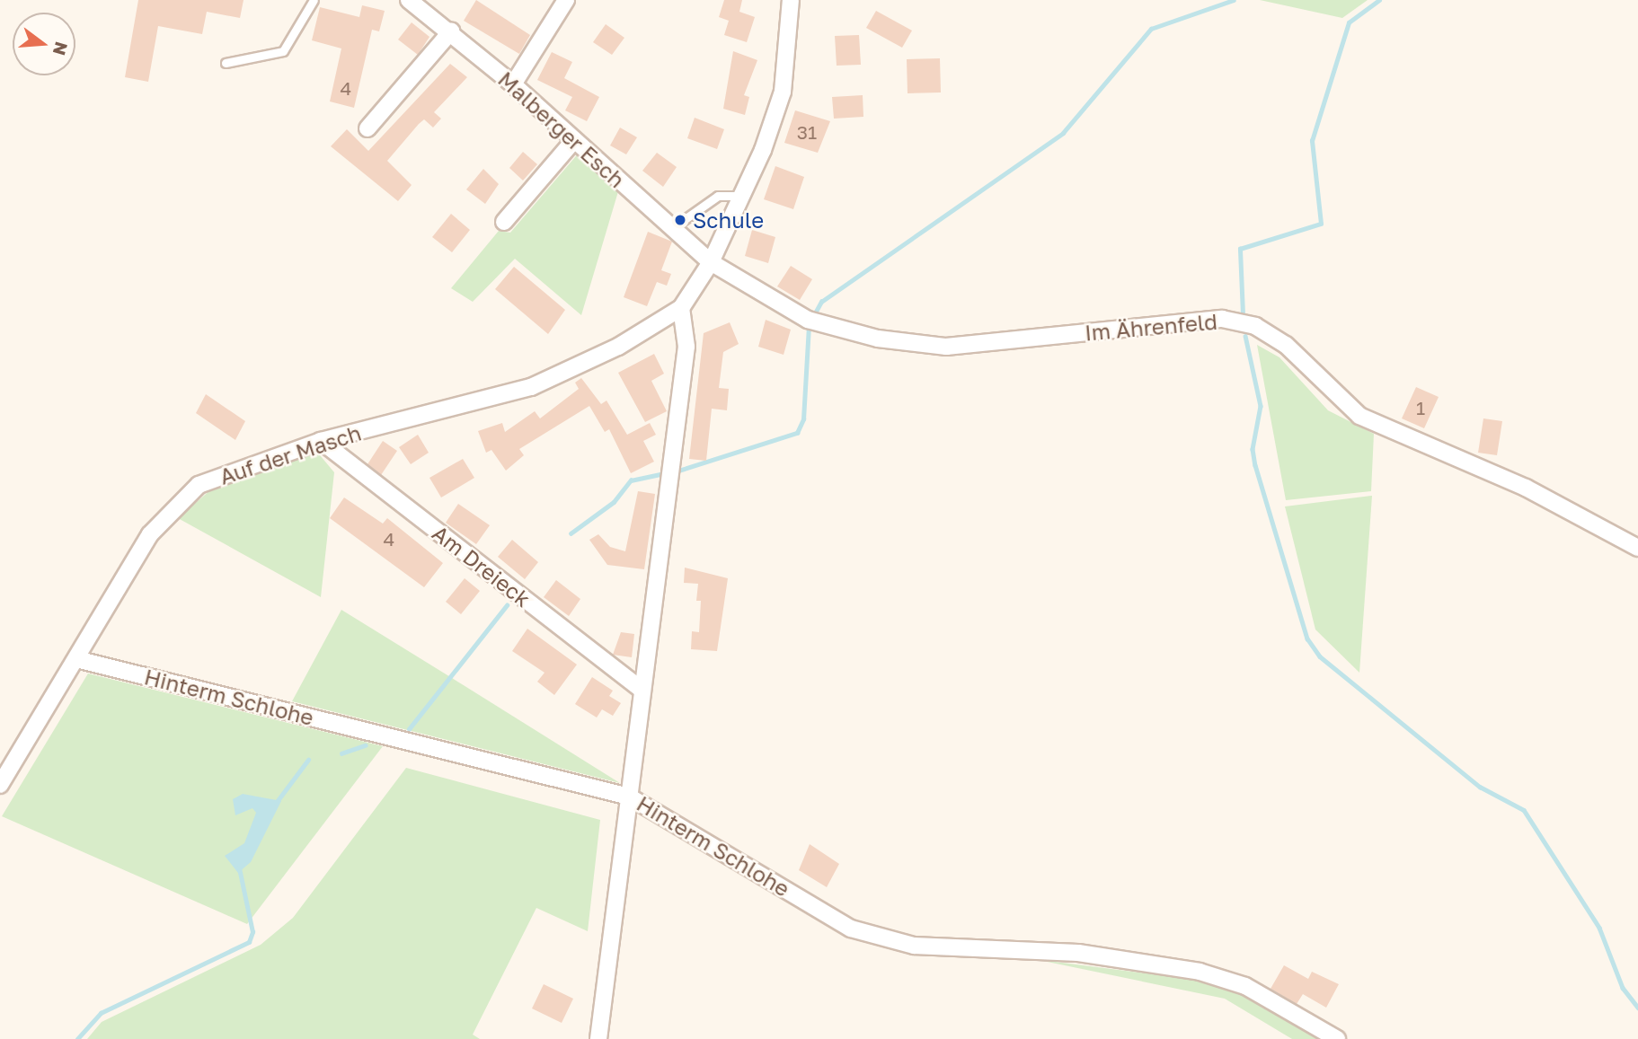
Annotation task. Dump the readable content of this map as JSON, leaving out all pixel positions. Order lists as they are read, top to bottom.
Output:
{
  "streets": {
    "street": [
      "Malberger Esch",
      "Im Ährenfeld",
      "Auf der Masch",
      "Am Dreieck",
      "Hinterm Schlohe"
    ]
  },
  "crossings": [
    ["Malberger Esch", "Im Ährenfeld"],
    ["Auf der Masch", "Am Dreieck"],
    ["Auf der Masch", "Hinterm Schlohe"]
  ],
  "places": ["Schule"],
  "house_numbers": [
    "4",
    "31",
    "1",
    "4"
  ],
  "north": "right"
}
